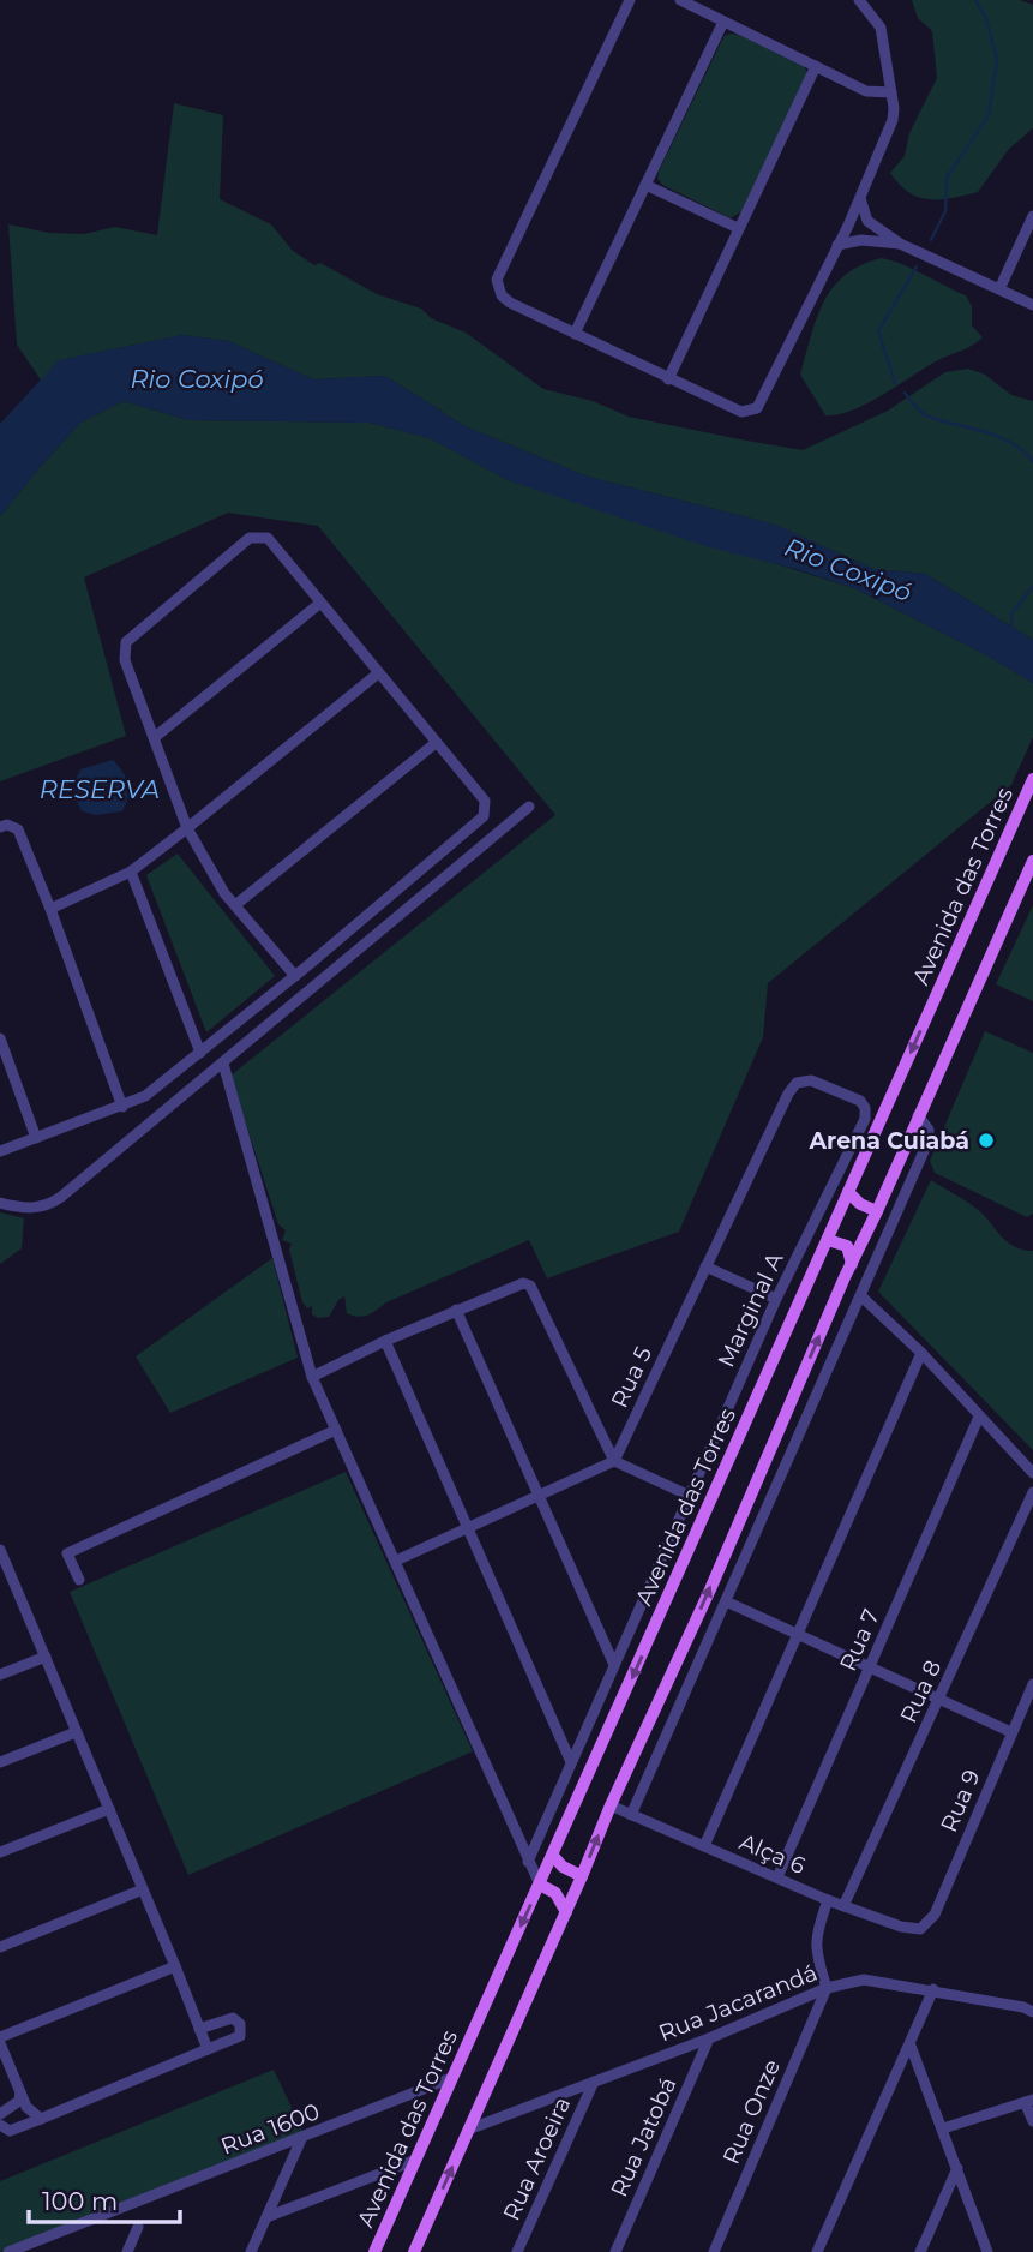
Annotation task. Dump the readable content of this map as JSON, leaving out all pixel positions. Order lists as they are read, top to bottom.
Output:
{
  "streets": {
    "main road": ["Avenida das Torres"],
    "street": [
      "Marginal A",
      "Rua 5",
      "Rua 7",
      "Rua 8",
      "Rua 9",
      "Alça 6",
      "Rua Jacarandá",
      "Rua Onze",
      "Rua 1600",
      "Rua Jatobá",
      "Rua Aroeira"
    ]
  },
  "crossings": [
    ["Avenida das Torres", "Rua 1600"],
    ["Marginal A", "Rua 5"],
    ["Rua 7", "Alça 6"],
    ["Rua 8", "Alça 6"],
    ["Rua 9", "Alça 6"],
    ["Rua Jacarandá", "Rua Onze"],
    ["Rua Jacarandá", "Rua Jatobá"],
    ["Rua Jacarandá", "Rua Aroeira"]
  ],
  "water": ["Rio Coxipó", "RESERVA"],
  "places": ["Arena Cuiabá"],
  "scale_bar": "100 m"
}
